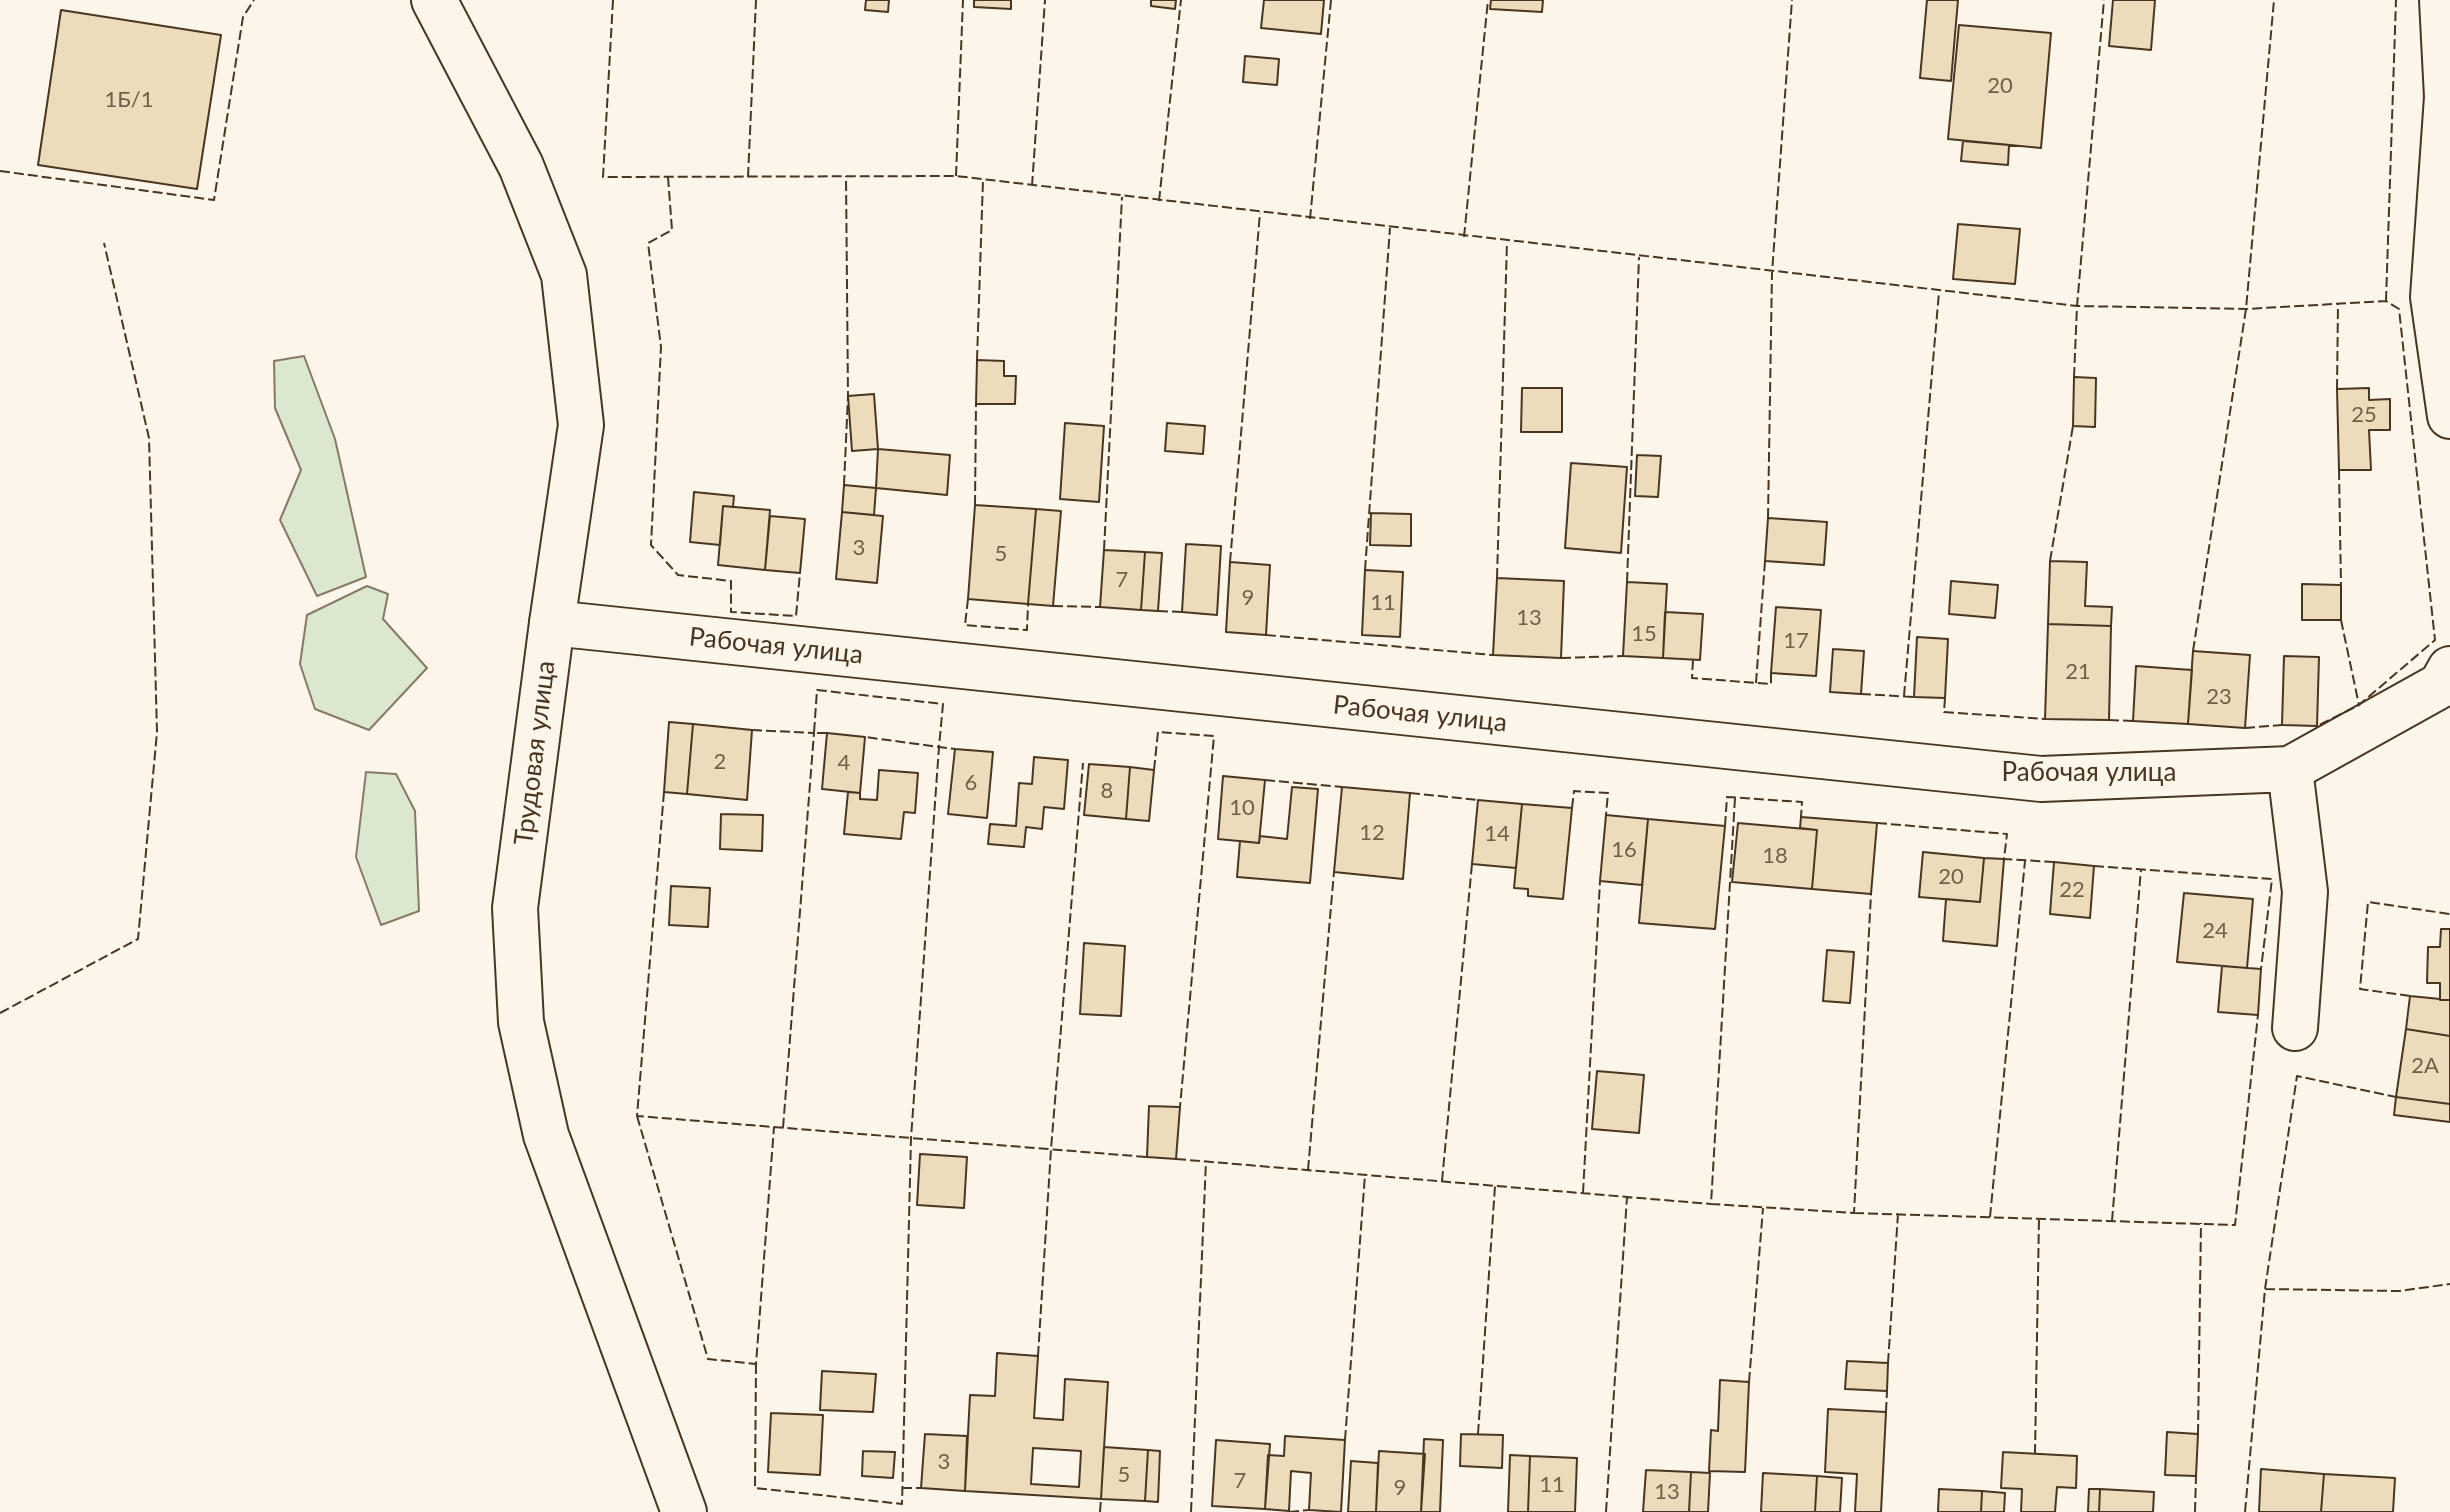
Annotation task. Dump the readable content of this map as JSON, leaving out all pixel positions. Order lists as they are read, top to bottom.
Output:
{
  "streets": {
    "street": ["Рабочая улица", "Трудовая улица"]
  },
  "crossings": [
    ["Рабочая улица", "Трудовая улица"]
  ],
  "house_numbers": [
    "20",
    "1Б/1",
    "25",
    "3",
    "5",
    "7",
    "9",
    "11",
    "13",
    "15",
    "17",
    "21",
    "23",
    "2",
    "4",
    "6",
    "8",
    "10",
    "12",
    "14",
    "16",
    "18",
    "20",
    "22",
    "24",
    "2А",
    "3",
    "5",
    "7",
    "11",
    "9",
    "13"
  ]
}
